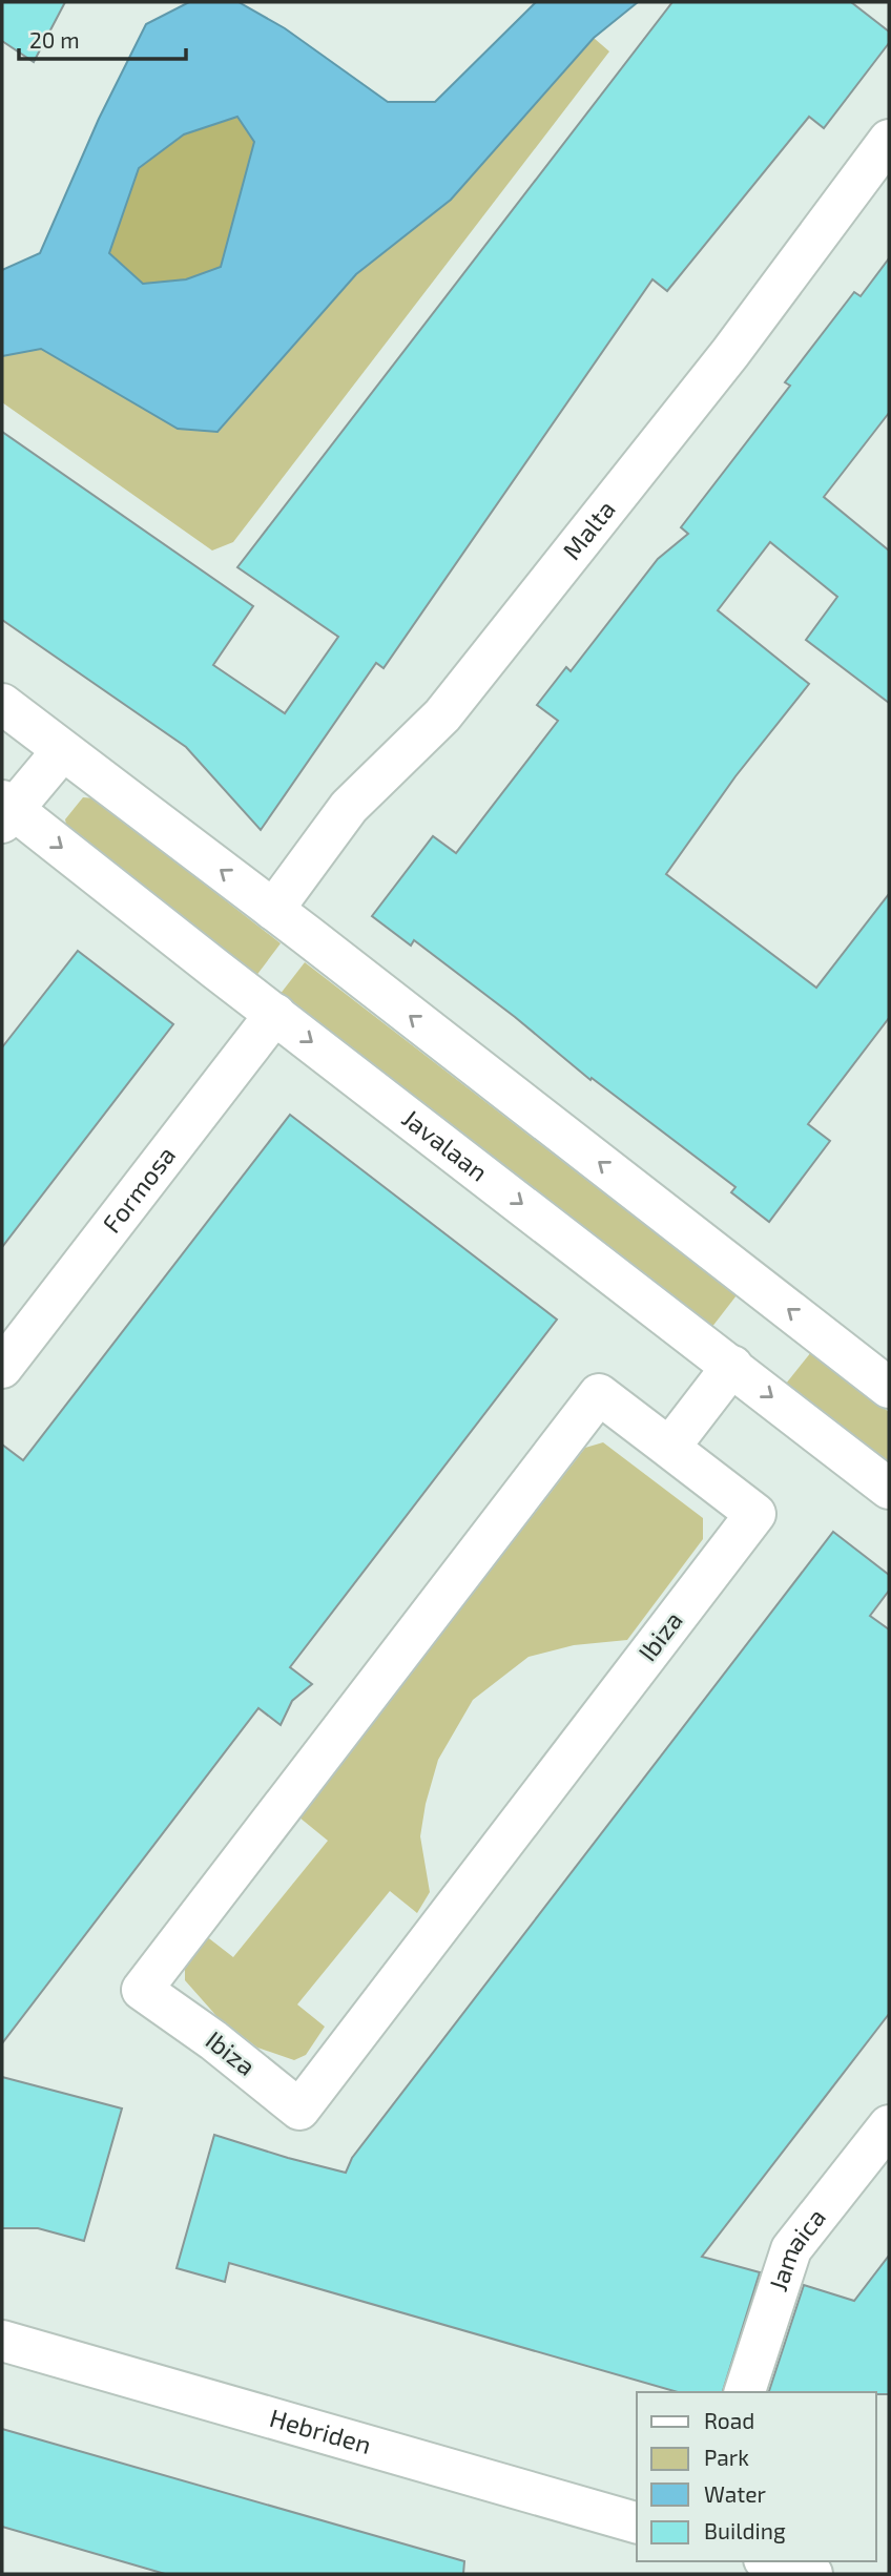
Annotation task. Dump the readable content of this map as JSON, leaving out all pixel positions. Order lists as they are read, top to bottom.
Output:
{
  "streets": {
    "street": [
      "Malta",
      "Javalaan",
      "Formosa",
      "Ibiza",
      "Jamaica",
      "Hebriden"
    ]
  },
  "crossings": [
    ["Javalaan", "Formosa"]
  ],
  "legend": [
    "Road",
    "Park",
    "Water",
    "Building"
  ],
  "scale_bar": "20 m"
}
